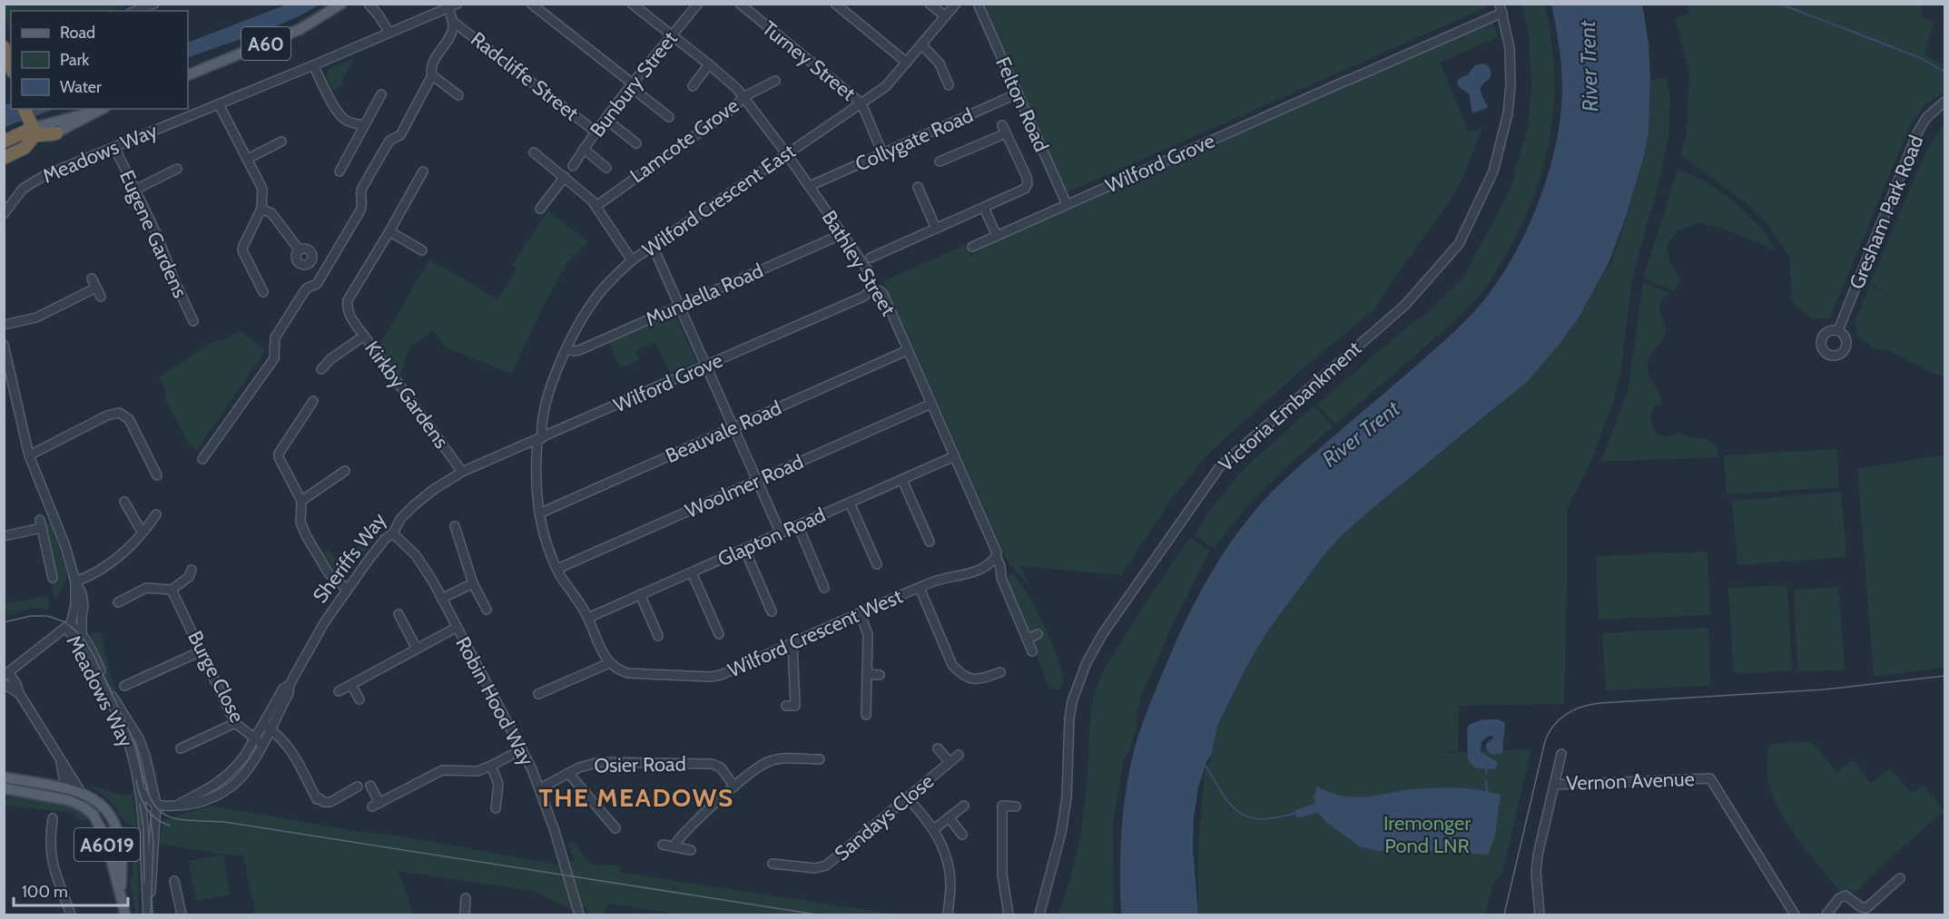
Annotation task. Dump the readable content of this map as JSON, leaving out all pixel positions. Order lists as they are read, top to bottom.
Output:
{
  "streets": {
    "main road": ["A60", "A6019"],
    "street": [
      "Turney Street",
      "Radcliffe Street",
      "Bunbury Street",
      "Felton Road",
      "Collygate Road",
      "Lamcote Grove",
      "Meadows Way",
      "Wilford Grove",
      "Wilford Crescent East",
      "Gresham Park Road",
      "Eugene Gardens",
      "Bathley Street",
      "Mundella Road",
      "Kirkby Gardens",
      "Victoria Embankment",
      "Beauvale Road",
      "Woolmer Road",
      "Glapton Road",
      "Sheriffs Way",
      "Wilford Crescent West",
      "Burge Close",
      "Robin Hood Way",
      "Osier Road",
      "Vernon Avenue",
      "Sandays Close"
    ]
  },
  "crossings": [
    ["Turney Street", "Collygate Road"],
    ["Turney Street", "Wilford Crescent East"],
    ["Radcliffe Street", "Bunbury Street"],
    ["Bunbury Street", "Bathley Street"],
    ["Felton Road", "Collygate Road"],
    ["Felton Road", "Wilford Grove"],
    ["Collygate Road", "Bathley Street"],
    ["Lamcote Grove", "Bathley Street"],
    ["Meadows Way", "Eugene Gardens"],
    ["Meadows Way", "Sheriffs Way"],
    ["Wilford Grove", "Wilford Crescent East"],
    ["Wilford Grove", "Bathley Street"],
    ["Wilford Grove", "Kirkby Gardens"],
    ["Wilford Grove", "Victoria Embankment"],
    ["Wilford Grove", "Sheriffs Way"],
    ["Wilford Crescent East", "Bathley Street"],
    ["Wilford Crescent East", "Mundella Road"],
    ["Bathley Street", "Mundella Road"],
    ["Bathley Street", "Beauvale Road"],
    ["Bathley Street", "Woolmer Road"],
    ["Bathley Street", "Glapton Road"],
    ["Bathley Street", "Wilford Crescent West"],
    ["Kirkby Gardens", "Sheriffs Way"],
    ["Sheriffs Way", "Burge Close"],
    ["Sheriffs Way", "Robin Hood Way"],
    ["Robin Hood Way", "Osier Road"]
  ],
  "districts": ["THE MEADOWS"],
  "water": ["River Trent"],
  "parks": ["Iremonger Pond LNR"],
  "legend": ["Road", "Park", "Water"],
  "scale_bar": "100 m"
}
